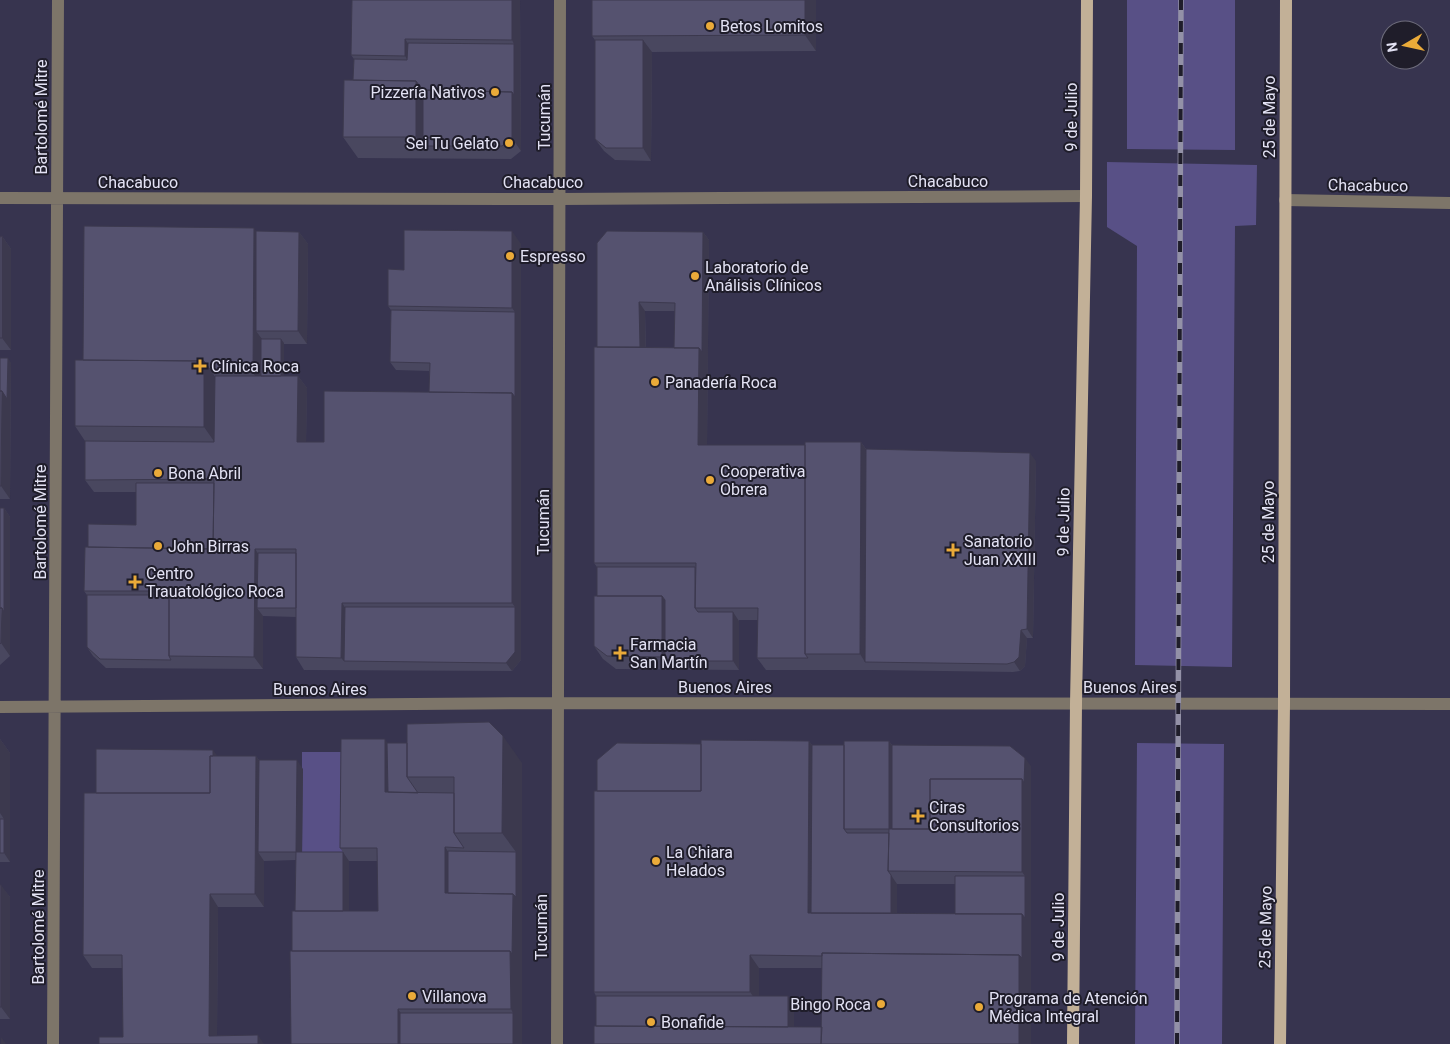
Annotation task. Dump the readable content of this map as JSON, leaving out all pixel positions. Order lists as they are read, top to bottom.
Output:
{
  "streets": {
    "main road": ["9 de Julio", "25 de Mayo"],
    "street": [
      "Bartolomé Mitre",
      "Tucumán",
      "Chacabuco",
      "Buenos Aires"
    ]
  },
  "crossings": [
    ["Bartolomé Mitre", "Chacabuco"],
    ["Bartolomé Mitre", "Buenos Aires"],
    ["Tucumán", "Chacabuco"],
    ["Tucumán", "Buenos Aires"],
    ["9 de Julio", "Chacabuco"],
    ["9 de Julio", "Buenos Aires"],
    ["25 de Mayo", "Chacabuco"],
    ["25 de Mayo", "Buenos Aires"]
  ],
  "places": {
    "other": [
      "Betos Lomitos",
      "Pizzería Nativos",
      "Sei Tu Gelato",
      "Espresso",
      "Laboratorio de Análisis Clínicos",
      "Panadería Roca",
      "Bona Abril",
      "Cooperativa Obrera",
      "John Birras",
      "La Chiara Helados",
      "Villanova",
      "Bingo Roca",
      "Programa de Atención Médica Integral",
      "Bonafide"
    ],
    "health": [
      "Clínica Roca",
      "Sanatorio Juan XXIII",
      "Centro Trauatológico Roca",
      "Farmacia San Martín",
      "Ciras Consultorios"
    ]
  },
  "north": "left"
}
